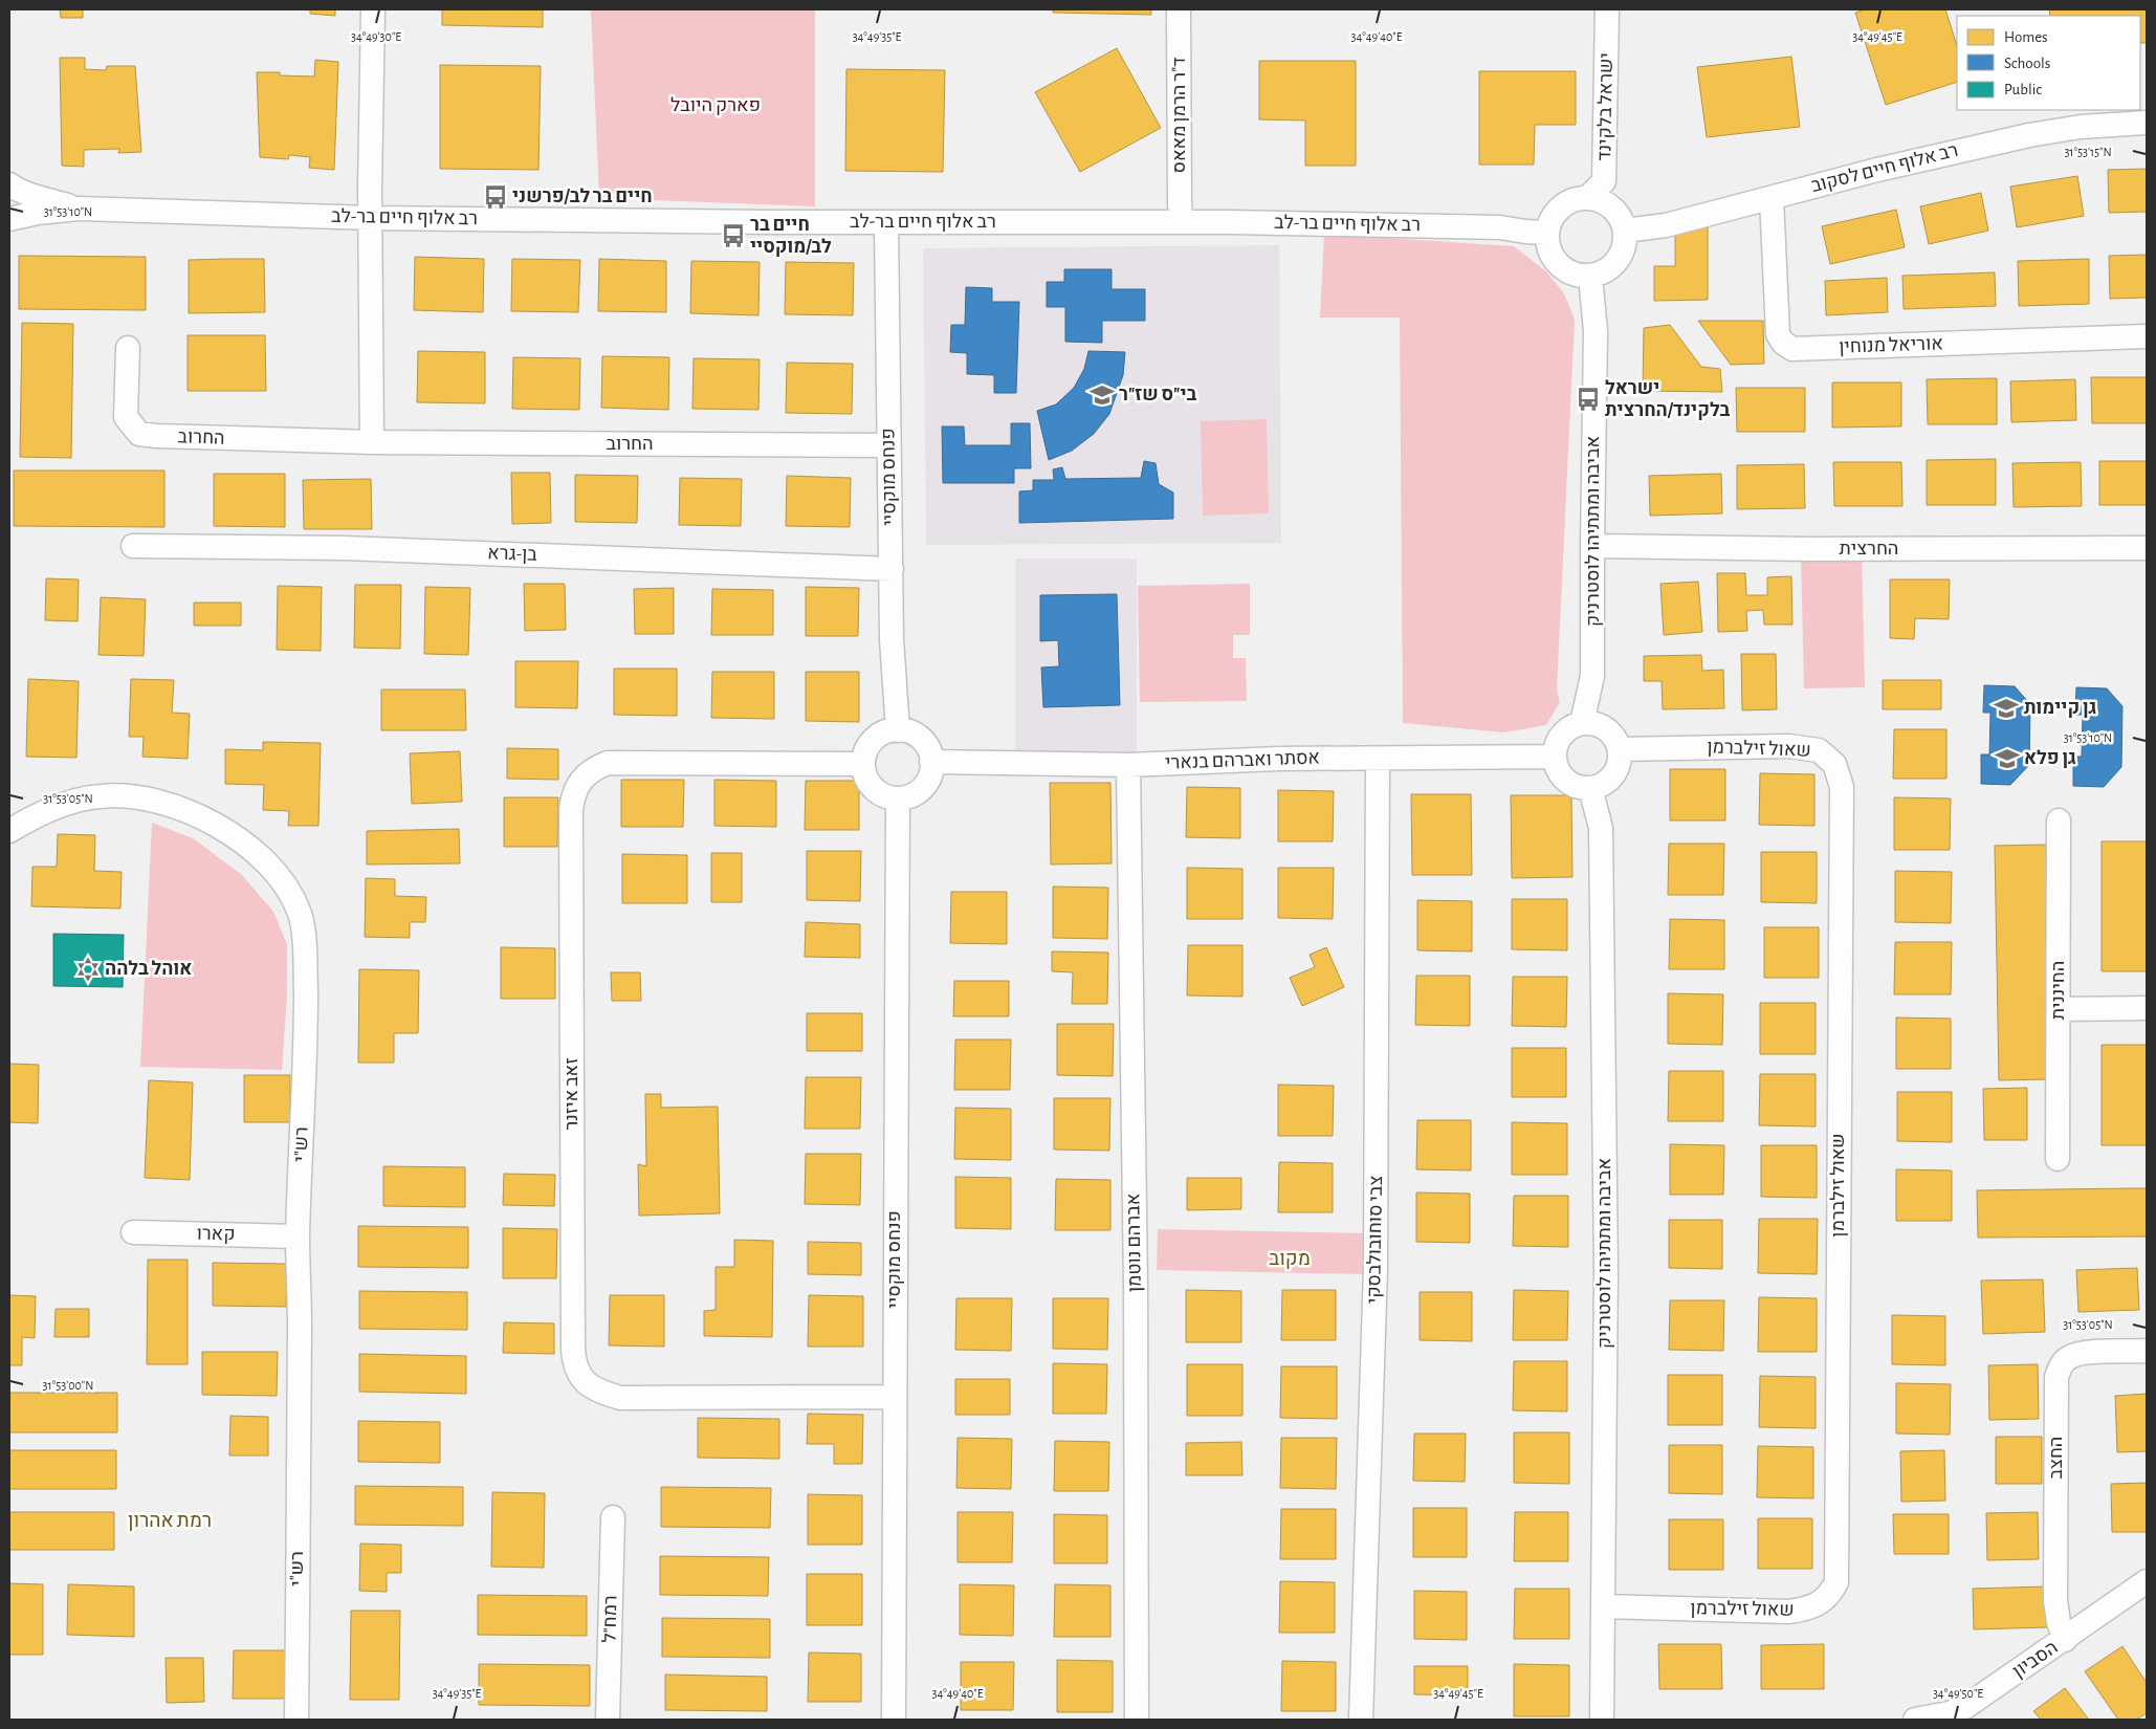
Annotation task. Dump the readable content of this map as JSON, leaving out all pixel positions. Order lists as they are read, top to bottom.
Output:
{
  "streets": {
    "street": [
      "ישראל בלקינד",
      "ד\"ר הרמן מאאס",
      "רב אלוף חיים לסקוב",
      "רב אלוף חיים בר-לב",
      "אוריאל מנוחין",
      "החרוב",
      "פנחס מוקסיי",
      "אביבה ומתתיהו לוסטרניק",
      "החרצית",
      "בן-גרא",
      "שאול זילברמן",
      "אסתר ואברהם בנארי",
      "החיננית",
      "זאב איזנר",
      "רש\"י",
      "קארו",
      "צבי סוחובולבסקי",
      "אברהם נוטמן",
      "החצב",
      "רמח\"ל",
      "הסביון"
    ]
  },
  "crossings": [
    ["ישראל בלקינד", "רב אלוף חיים לסקוב"],
    ["ישראל בלקינד", "רב אלוף חיים בר-לב"],
    ["ישראל בלקינד", "אביבה ומתתיהו לוסטרניק"],
    ["ד\"ר הרמן מאאס", "רב אלוף חיים בר-לב"],
    ["רב אלוף חיים לסקוב", "רב אלוף חיים בר-לב"],
    ["רב אלוף חיים לסקוב", "אוריאל מנוחין"],
    ["רב אלוף חיים לסקוב", "אביבה ומתתיהו לוסטרניק"],
    ["רב אלוף חיים בר-לב", "פנחס מוקסיי"],
    ["רב אלוף חיים בר-לב", "אביבה ומתתיהו לוסטרניק"],
    ["החרוב", "פנחס מוקסיי"],
    ["פנחס מוקסיי", "בן-גרא"],
    ["פנחס מוקסיי", "אסתר ואברהם בנארי"],
    ["פנחס מוקסיי", "זאב איזנר"],
    ["אביבה ומתתיהו לוסטרניק", "החרצית"],
    ["אביבה ומתתיהו לוסטרניק", "שאול זילברמן"],
    ["אביבה ומתתיהו לוסטרניק", "אסתר ואברהם בנארי"],
    ["שאול זילברמן", "אסתר ואברהם בנארי"],
    ["אסתר ואברהם בנארי", "זאב איזנר"],
    ["אסתר ואברהם בנארי", "צבי סוחובולבסקי"],
    ["אסתר ואברהם בנארי", "אברהם נוטמן"],
    ["רש\"י", "קארו"],
    ["החצב", "הסביון"]
  ],
  "districts": ["מקוב", "רמת אהרון"],
  "parks": ["פארק היובל"],
  "places": {
    "bus stop": ["חיים בר לב/פרשני", "חיים בר לב/מוקסיי", "ישראל בלקינד/החרצית"],
    "school or university": ["בי\"ס שז\"ר", "גן קיימות", "גן פלא"],
    "synagogue": ["אוהל בלהה"]
  },
  "legend": ["Homes", "Schools", "Public"],
  "coordinates": [
    "34°49'30\"E",
    "34°49'35\"E",
    "34°49'40\"E",
    "34°49'45\"E",
    "31°53'15\"N",
    "31°53'10\"N",
    "31°53'05\"N",
    "31°53'00\"N",
    "34°49'50\"E"
  ]
}
